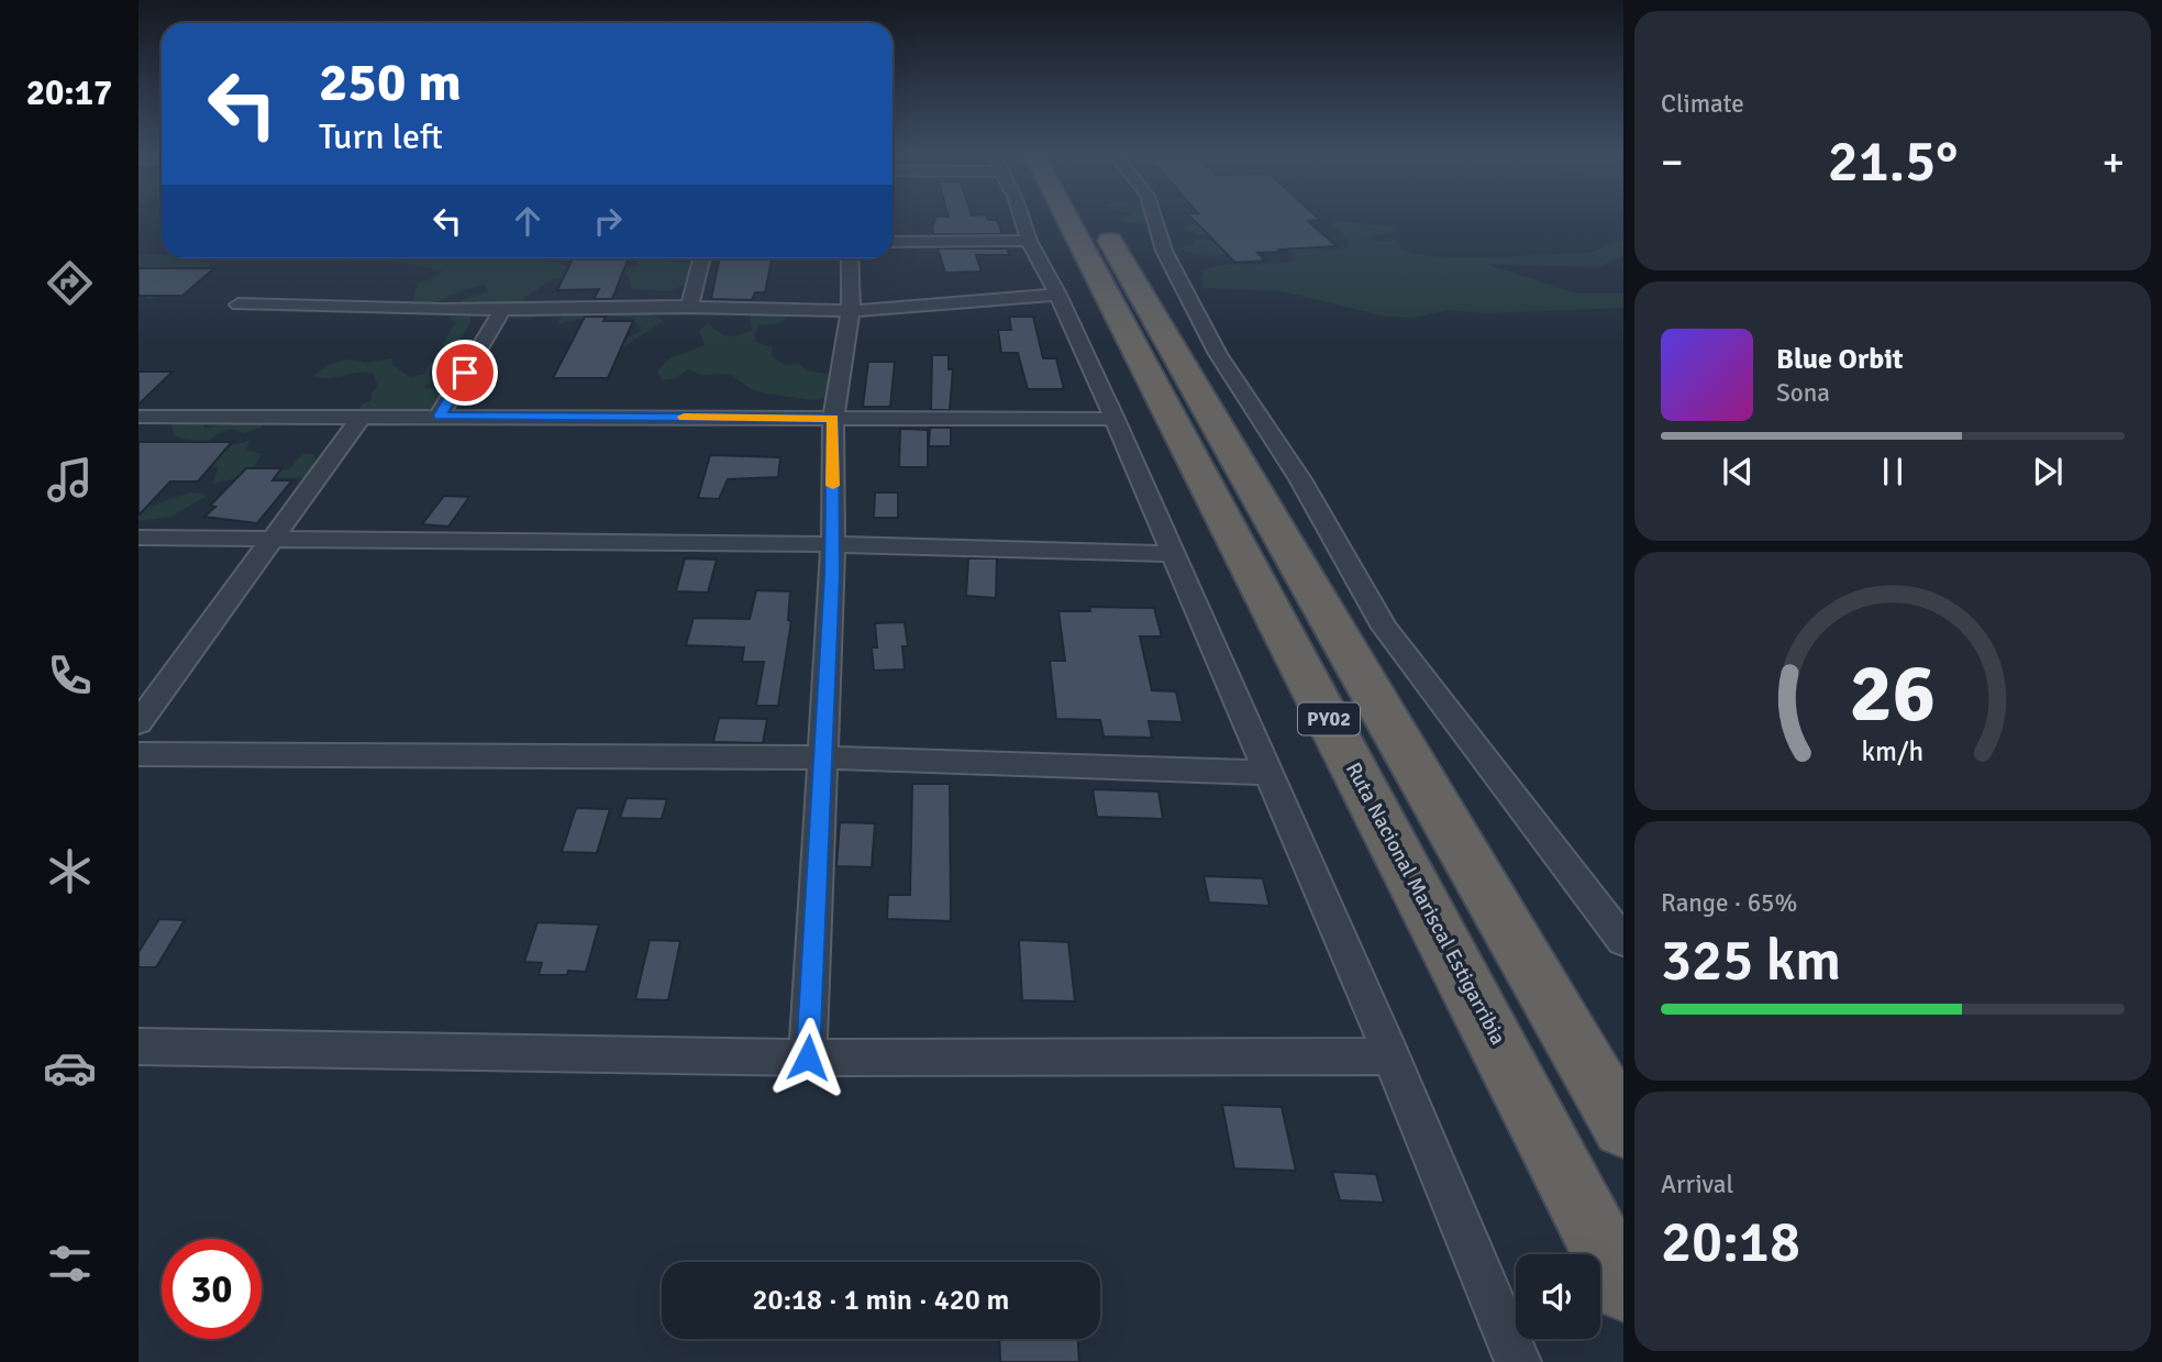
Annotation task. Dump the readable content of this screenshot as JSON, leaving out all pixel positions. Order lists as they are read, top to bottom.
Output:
{
  "streets": {
    "highway": ["PY02", "Ruta Nacional Mariscal Estigarribia"]
  },
  "page": {
    "tabs": "20:17",
    "tile": [
      "Climate",
      ["Range · 65%", "325 km"],
      ["Arrival", "20:18"]
    ],
    "turn": ["250 m", "Turn left"],
    "heat": ["−", "21.5°", "+"],
    "song": ["Blue Orbit", "Sona"],
    "limit": "30",
    "trip": "20:18 · 1 min · 420 m",
    "gauge": ["26", "km/h"]
  }
}
